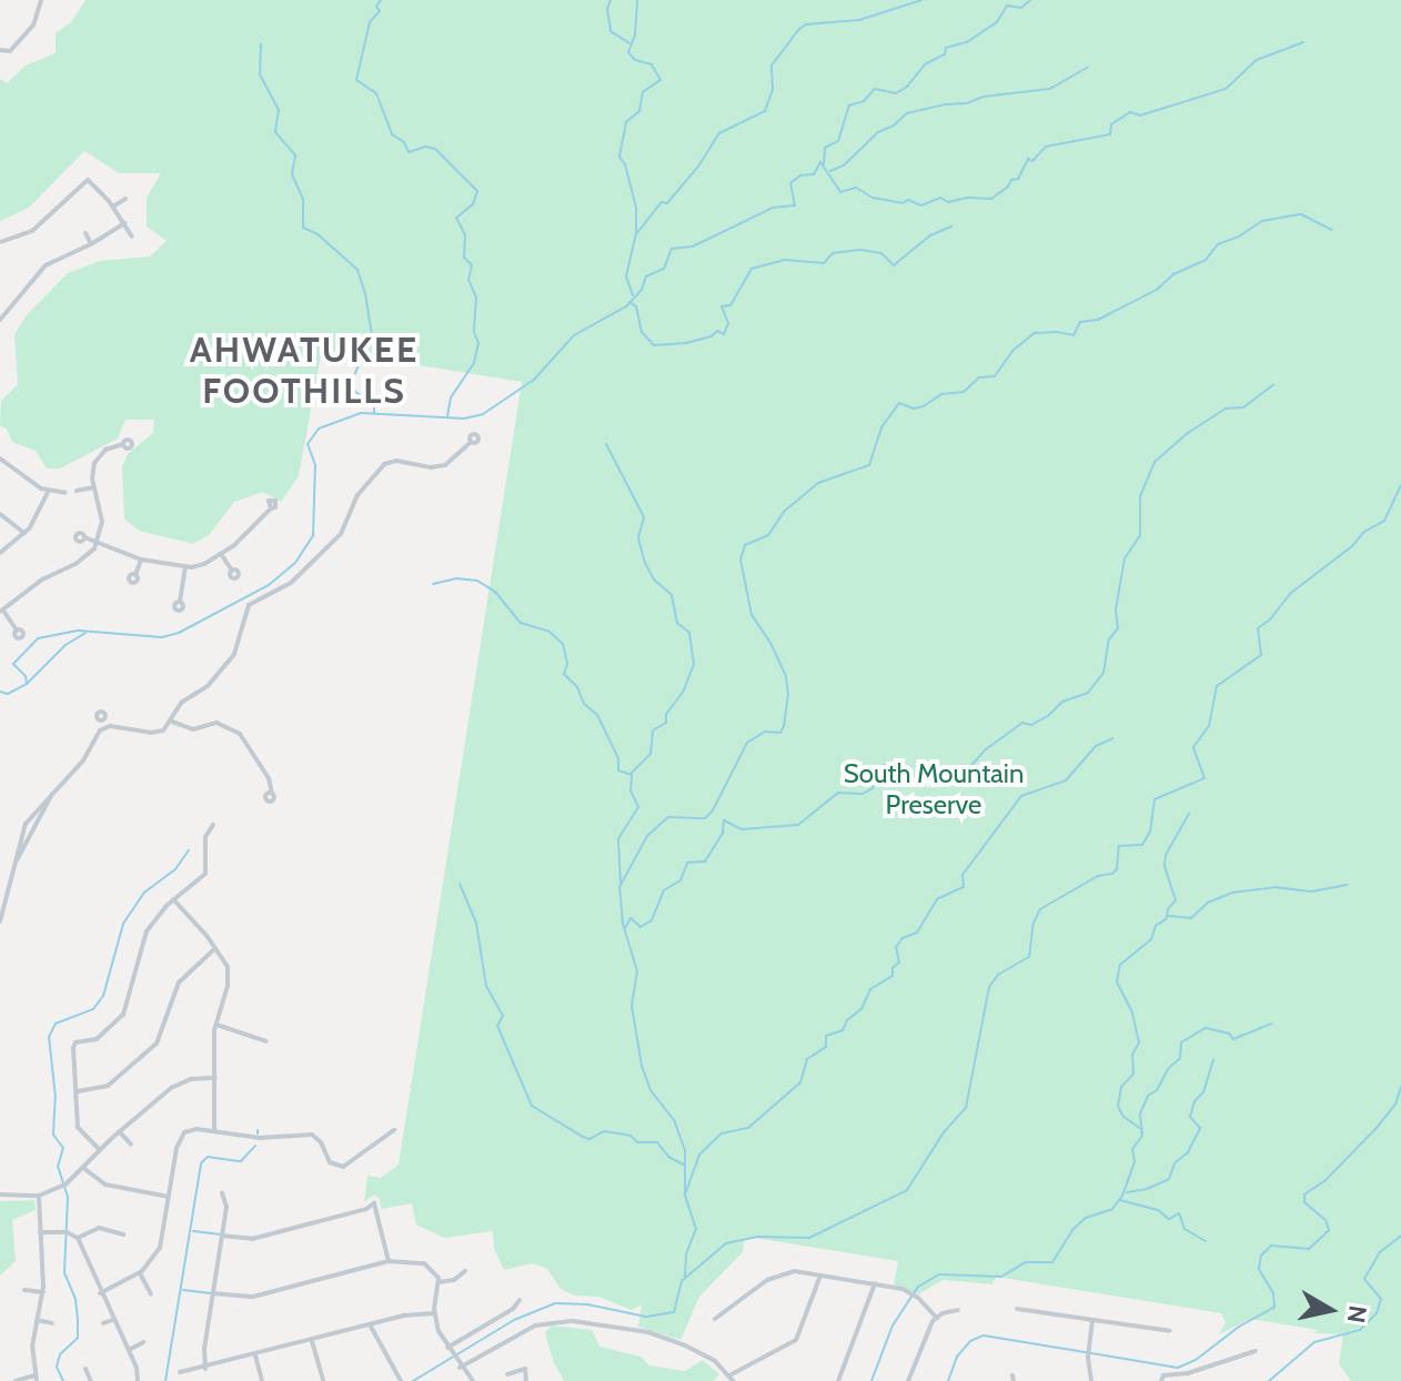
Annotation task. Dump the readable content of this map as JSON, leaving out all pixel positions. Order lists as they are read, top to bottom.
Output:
{
  "districts": ["AHWATUKEE FOOTHILLS"],
  "parks": ["South Mountain Preserve"],
  "north": "right"
}
